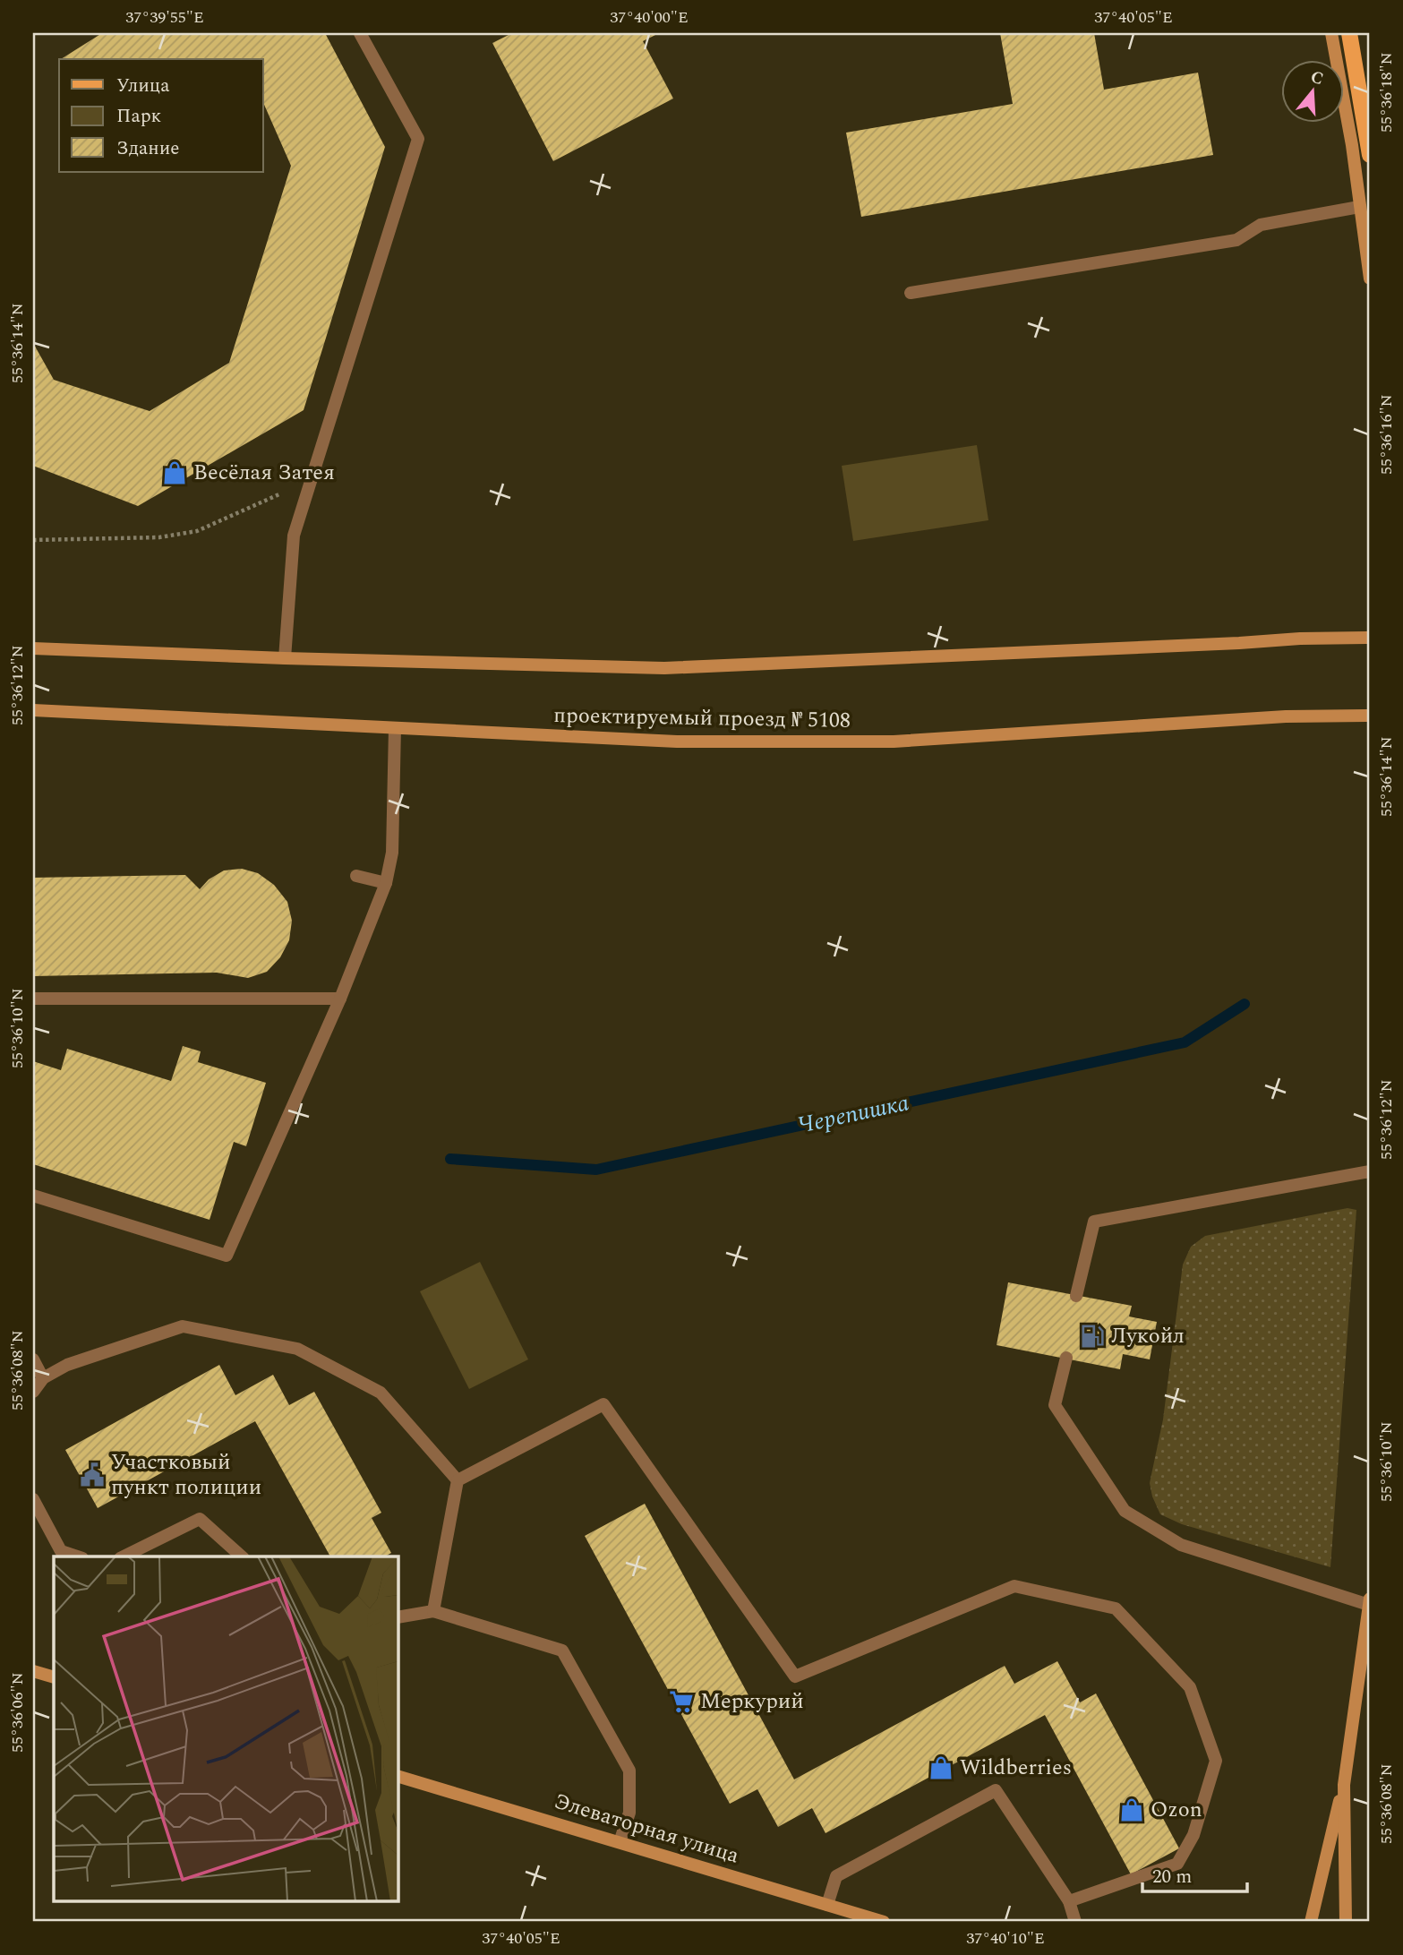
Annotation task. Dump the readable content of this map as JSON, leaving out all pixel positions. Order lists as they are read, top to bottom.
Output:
{
  "streets": {
    "main road": ["проектируемый проезд № 5108", "Элеваторная улица"]
  },
  "water": ["Черепишка"],
  "places": {
    "shop": ["Весёлая Затея", "Wildberries", "Ozon"],
    "fuel station": ["Лукойл"],
    "public building": ["Участковый пункт полиции"],
    "supermarket": ["Меркурий"]
  },
  "legend": ["Улица", "Парк", "Здание"],
  "scale_bar": "20 m",
  "north": "top",
  "coordinates": [
    "37°39'55\"E",
    "37°40'00\"E",
    "37°40'05\"E",
    "55°36'18\"N",
    "55°36'14\"N",
    "55°36'16\"N",
    "55°36'12\"N",
    "55°36'10\"N",
    "55°36'08\"N",
    "55°36'06\"N",
    "37°40'10\"E"
  ]
}
